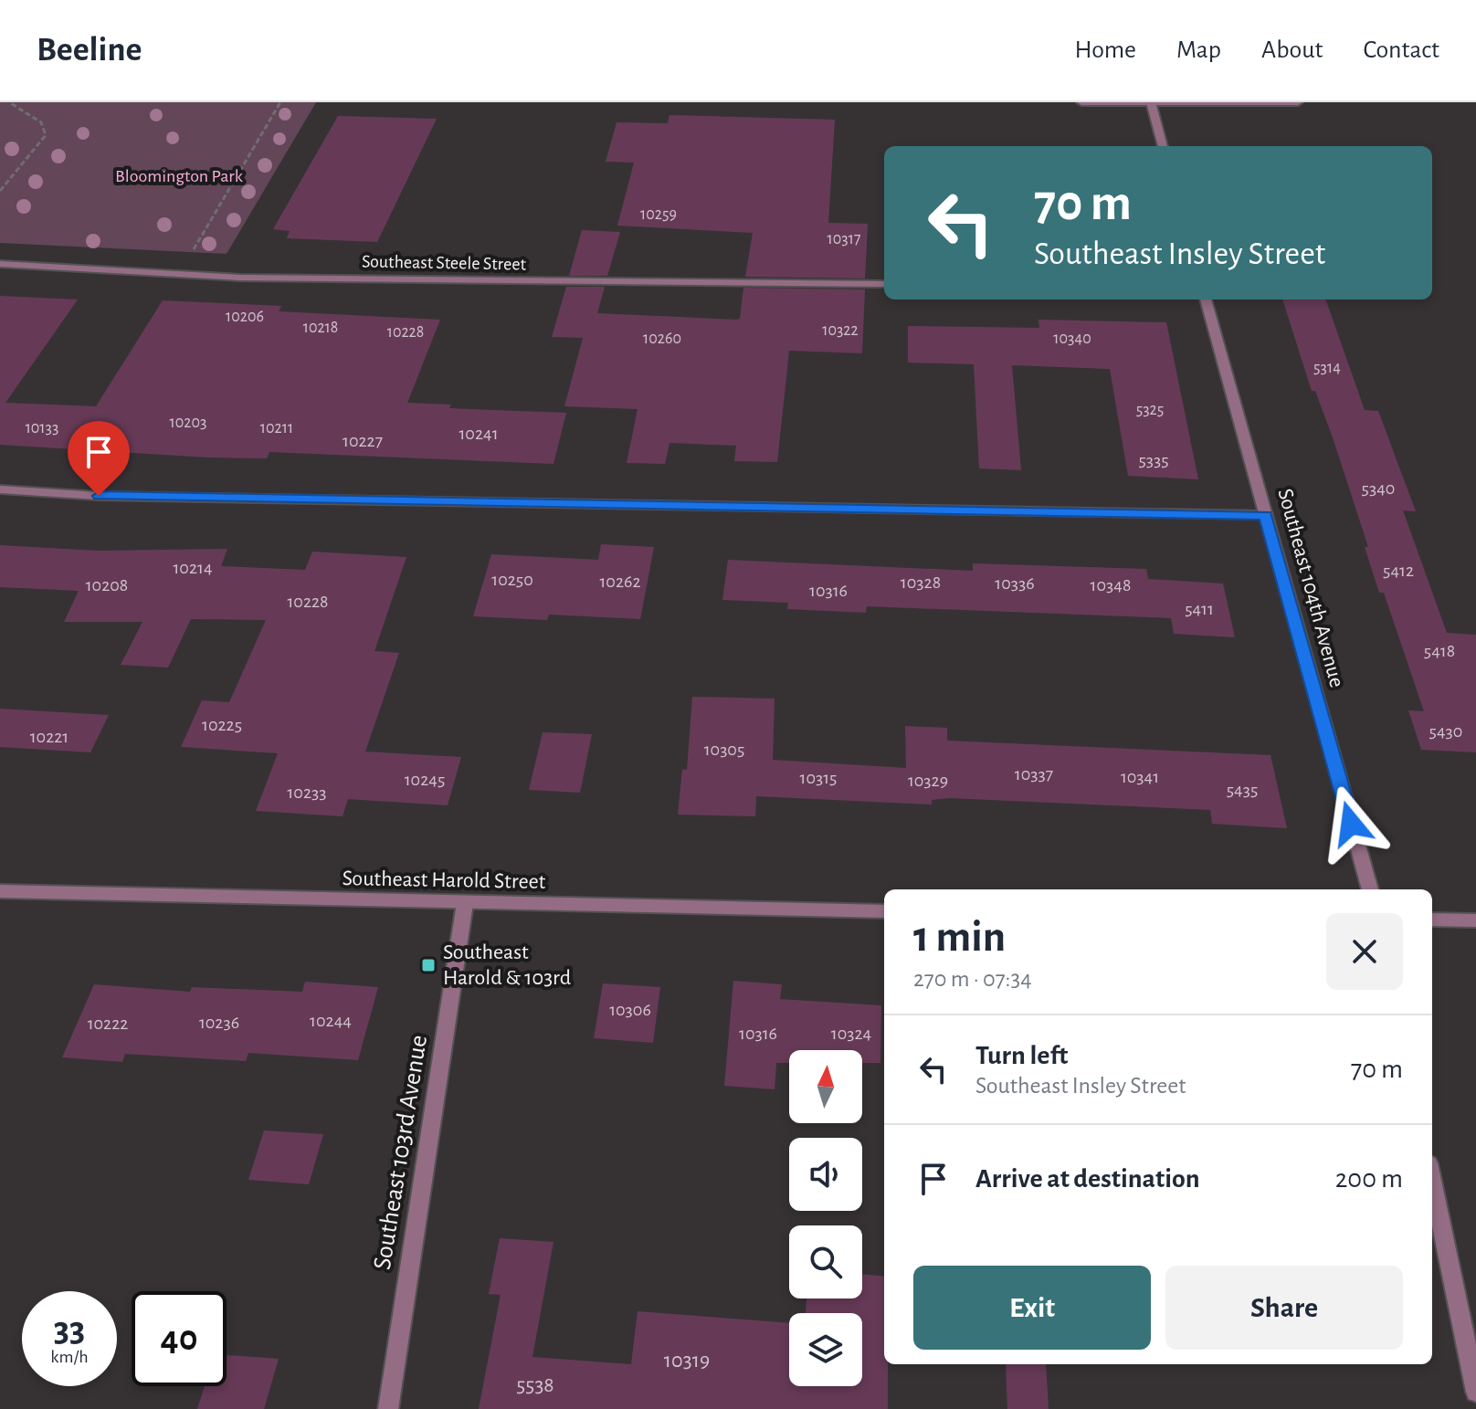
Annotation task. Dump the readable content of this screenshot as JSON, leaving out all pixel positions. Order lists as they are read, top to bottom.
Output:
{
  "streets": {
    "street": [
      "Southeast Steele Street",
      "Southeast 104th Avenue",
      "Southeast Harold Street",
      "Southeast 103rd Avenue"
    ]
  },
  "crossings": [
    ["Southeast Harold Street", "Southeast 103rd Avenue"]
  ],
  "parks": ["Bloomington Park"],
  "places": {
    "transit": ["Southeast Harold & 103rd"]
  },
  "house_numbers": [
    "10259",
    "10317",
    "10206",
    "10218",
    "10322",
    "10228",
    "10260",
    "10340",
    "5314",
    "5325",
    "10203",
    "10133",
    "10211",
    "10241",
    "10227",
    "5335",
    "5340",
    "10214",
    "5412",
    "10250",
    "10262",
    "10328",
    "10336",
    "10208",
    "10348",
    "10316",
    "10228",
    "5411",
    "5418",
    "10225",
    "5430",
    "10221",
    "10305",
    "10337",
    "10341",
    "10315",
    "10245",
    "10329",
    "5435",
    "10233",
    "10306",
    "10244",
    "10236",
    "10222",
    "10316",
    "10324",
    "10319",
    "5538"
  ],
  "north": "top",
  "page": {
    "header": "Beeline",
    "nav": [
      "Home",
      "Map",
      "About",
      "Contact"
    ],
    "turn": ["70 m", "Southeast Insley Street"],
    "heading": ["1 min", "270 m · 07:34"],
    "list": [
      {
        "name": "Turn left",
        "note": "Southeast Insley Street",
        "value": "70 m"
      },
      {
        "name": "Arrive at destination",
        "value": "200 m"
      }
    ],
    "buttons": ["Exit", "Share"],
    "speed": "33 km/h",
    "limit": "40"
  }
}
